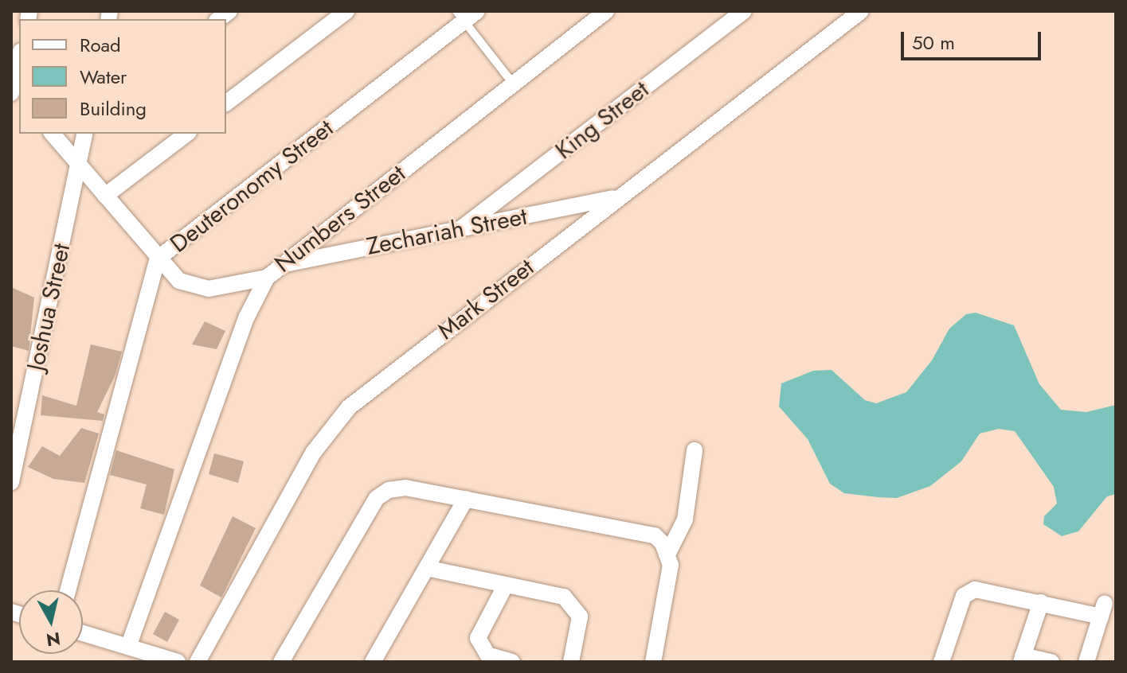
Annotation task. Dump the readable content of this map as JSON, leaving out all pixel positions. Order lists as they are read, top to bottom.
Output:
{
  "streets": {
    "street": [
      "King Street",
      "Deuteronomy Street",
      "Numbers Street",
      "Zechariah Street",
      "Mark Street",
      "Joshua Street"
    ]
  },
  "crossings": [
    ["King Street", "Zechariah Street"],
    ["Numbers Street", "Zechariah Street"],
    ["Zechariah Street", "Mark Street"]
  ],
  "legend": ["Road", "Water", "Building"],
  "scale_bar": "50 m",
  "north": "bottom"
}
